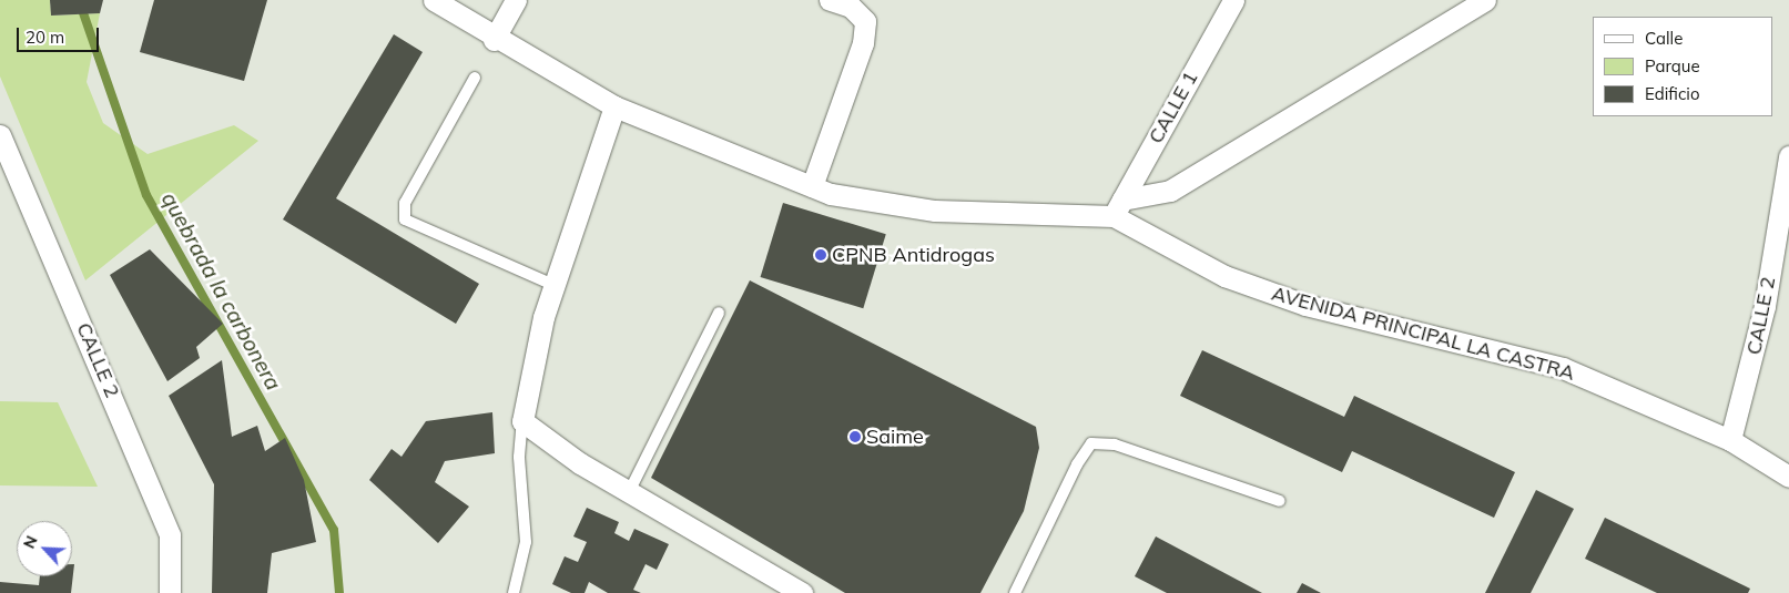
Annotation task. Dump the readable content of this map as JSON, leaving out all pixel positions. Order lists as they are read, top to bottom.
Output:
{
  "streets": {
    "street": ["CALLE 1", "CALLE 2", "AVENIDA PRINCIPAL LA CASTRA"]
  },
  "crossings": [
    ["CALLE 1", "AVENIDA PRINCIPAL LA CASTRA"],
    ["CALLE 2", "AVENIDA PRINCIPAL LA CASTRA"]
  ],
  "water": ["quebrada la carbonera"],
  "places": ["CPNB Antidrogas", "Saime"],
  "legend": ["Calle", "Parque", "Edificio"],
  "scale_bar": "20 m",
  "north": "top left"
}
